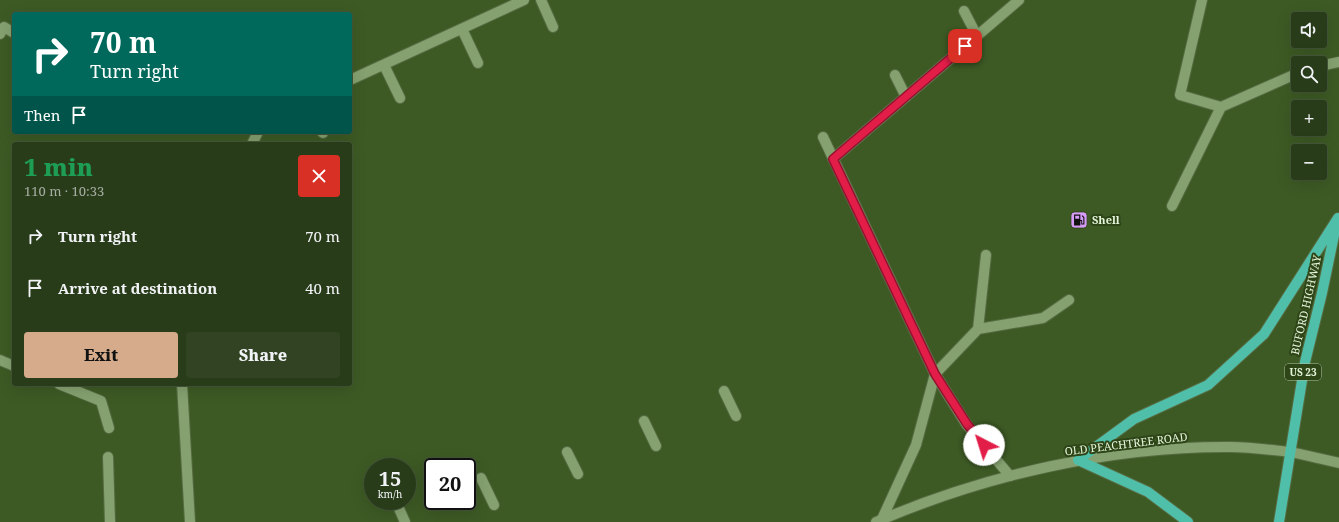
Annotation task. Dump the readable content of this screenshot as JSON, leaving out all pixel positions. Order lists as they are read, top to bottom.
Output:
{
  "streets": {
    "main road": ["BUFORD HIGHWAY", "US 23", "OLD PEACHTREE ROAD"]
  },
  "crossings": [
    ["BUFORD HIGHWAY", "OLD PEACHTREE ROAD"]
  ],
  "places": {
    "fuel station": ["Shell"]
  },
  "page": {
    "map_buttons": ["+", "−"],
    "turn": ["70 m", "Turn right"],
    "then": "Then",
    "heading": ["1 min", "110 m · 10:33"],
    "list": [
      {
        "name": "Turn right",
        "value": "70 m"
      },
      {
        "name": "Arrive at destination",
        "value": "40 m"
      }
    ],
    "buttons": ["Exit", "Share"],
    "speed": "15 km/h",
    "limit": "20"
  }
}
